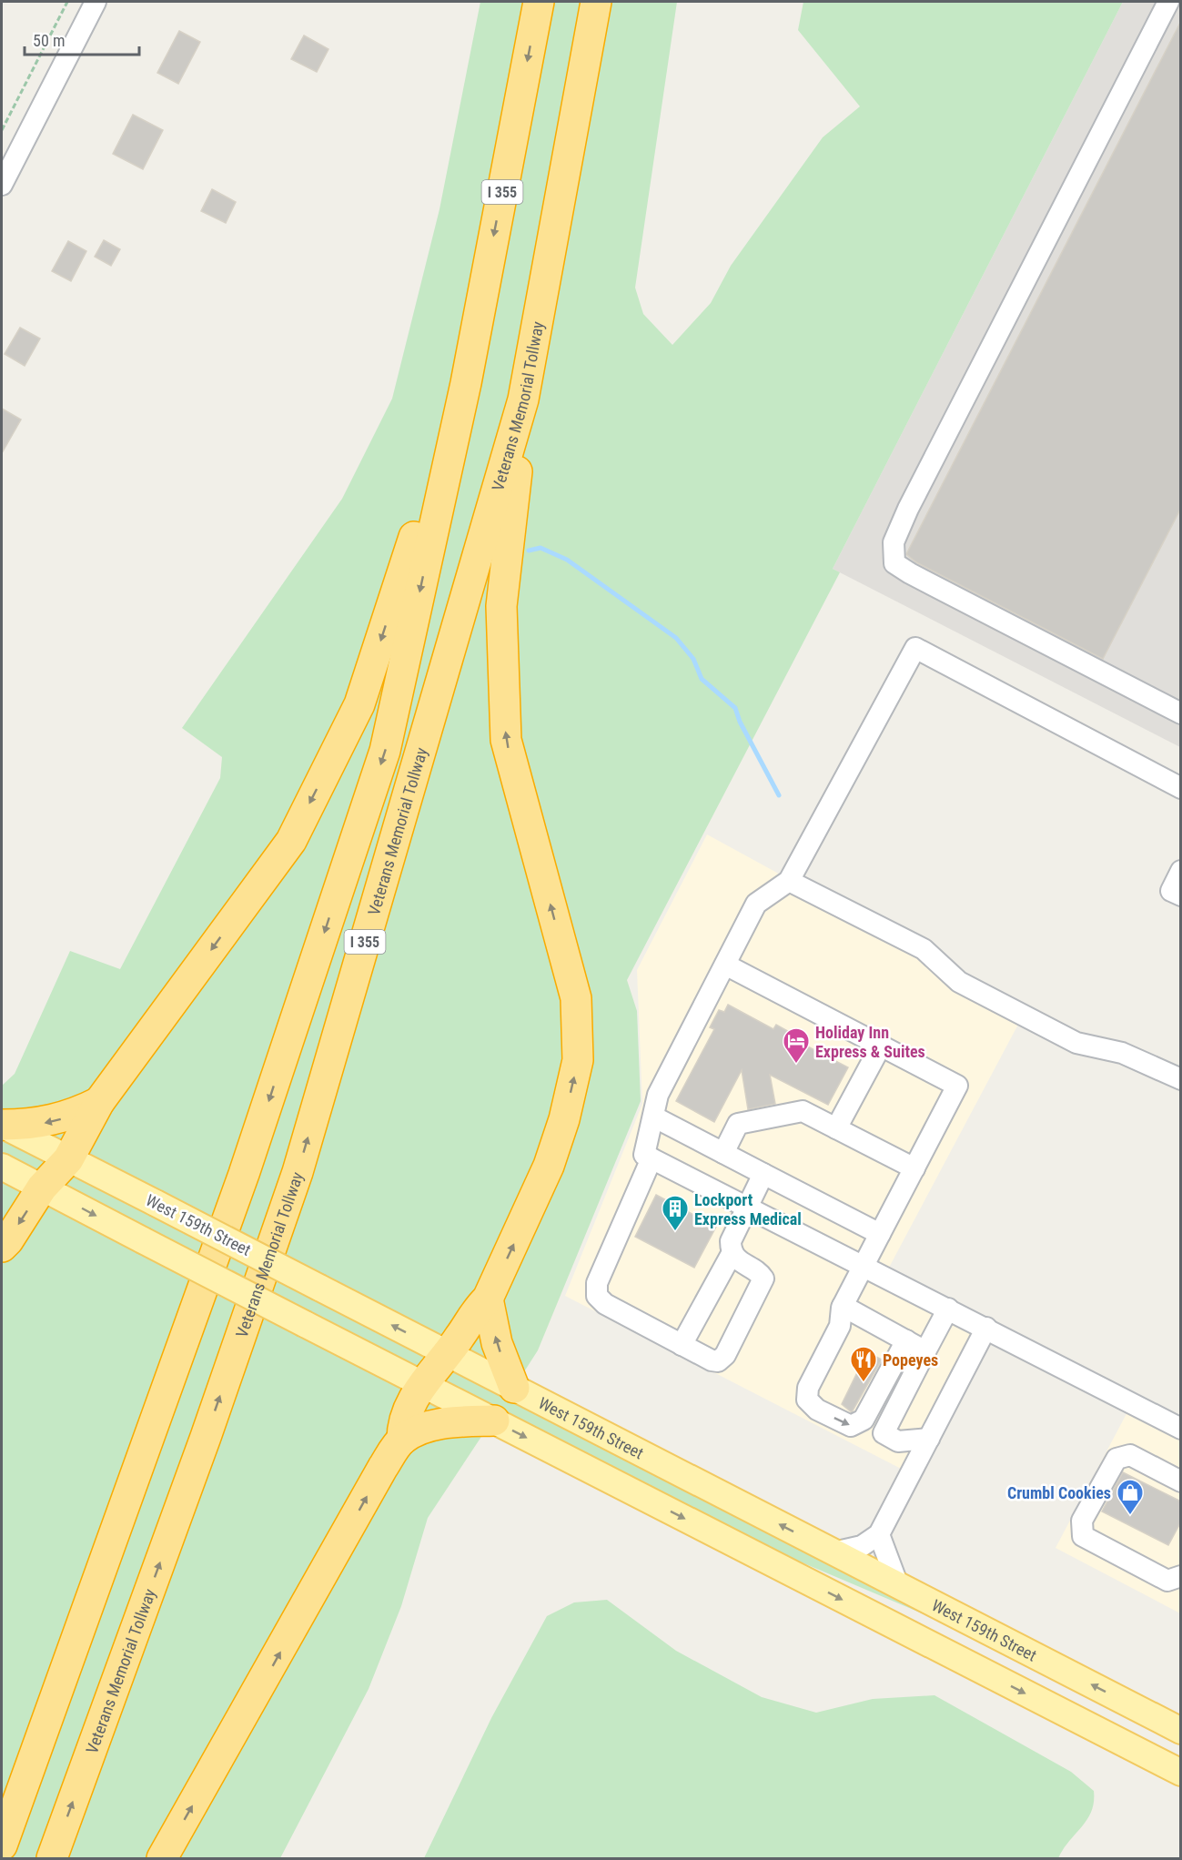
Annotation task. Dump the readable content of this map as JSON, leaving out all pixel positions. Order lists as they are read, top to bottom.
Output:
{
  "streets": {
    "highway": ["I 355", "Veterans Memorial Tollway"],
    "main road": ["West 159th Street"]
  },
  "places": {
    "hotel": ["Holiday Inn Express & Suites"],
    "building": ["Lockport Express Medical"],
    "restaurant": ["Popeyes"],
    "shop": ["Crumbl Cookies"]
  },
  "scale_bar": "50 m"
}
